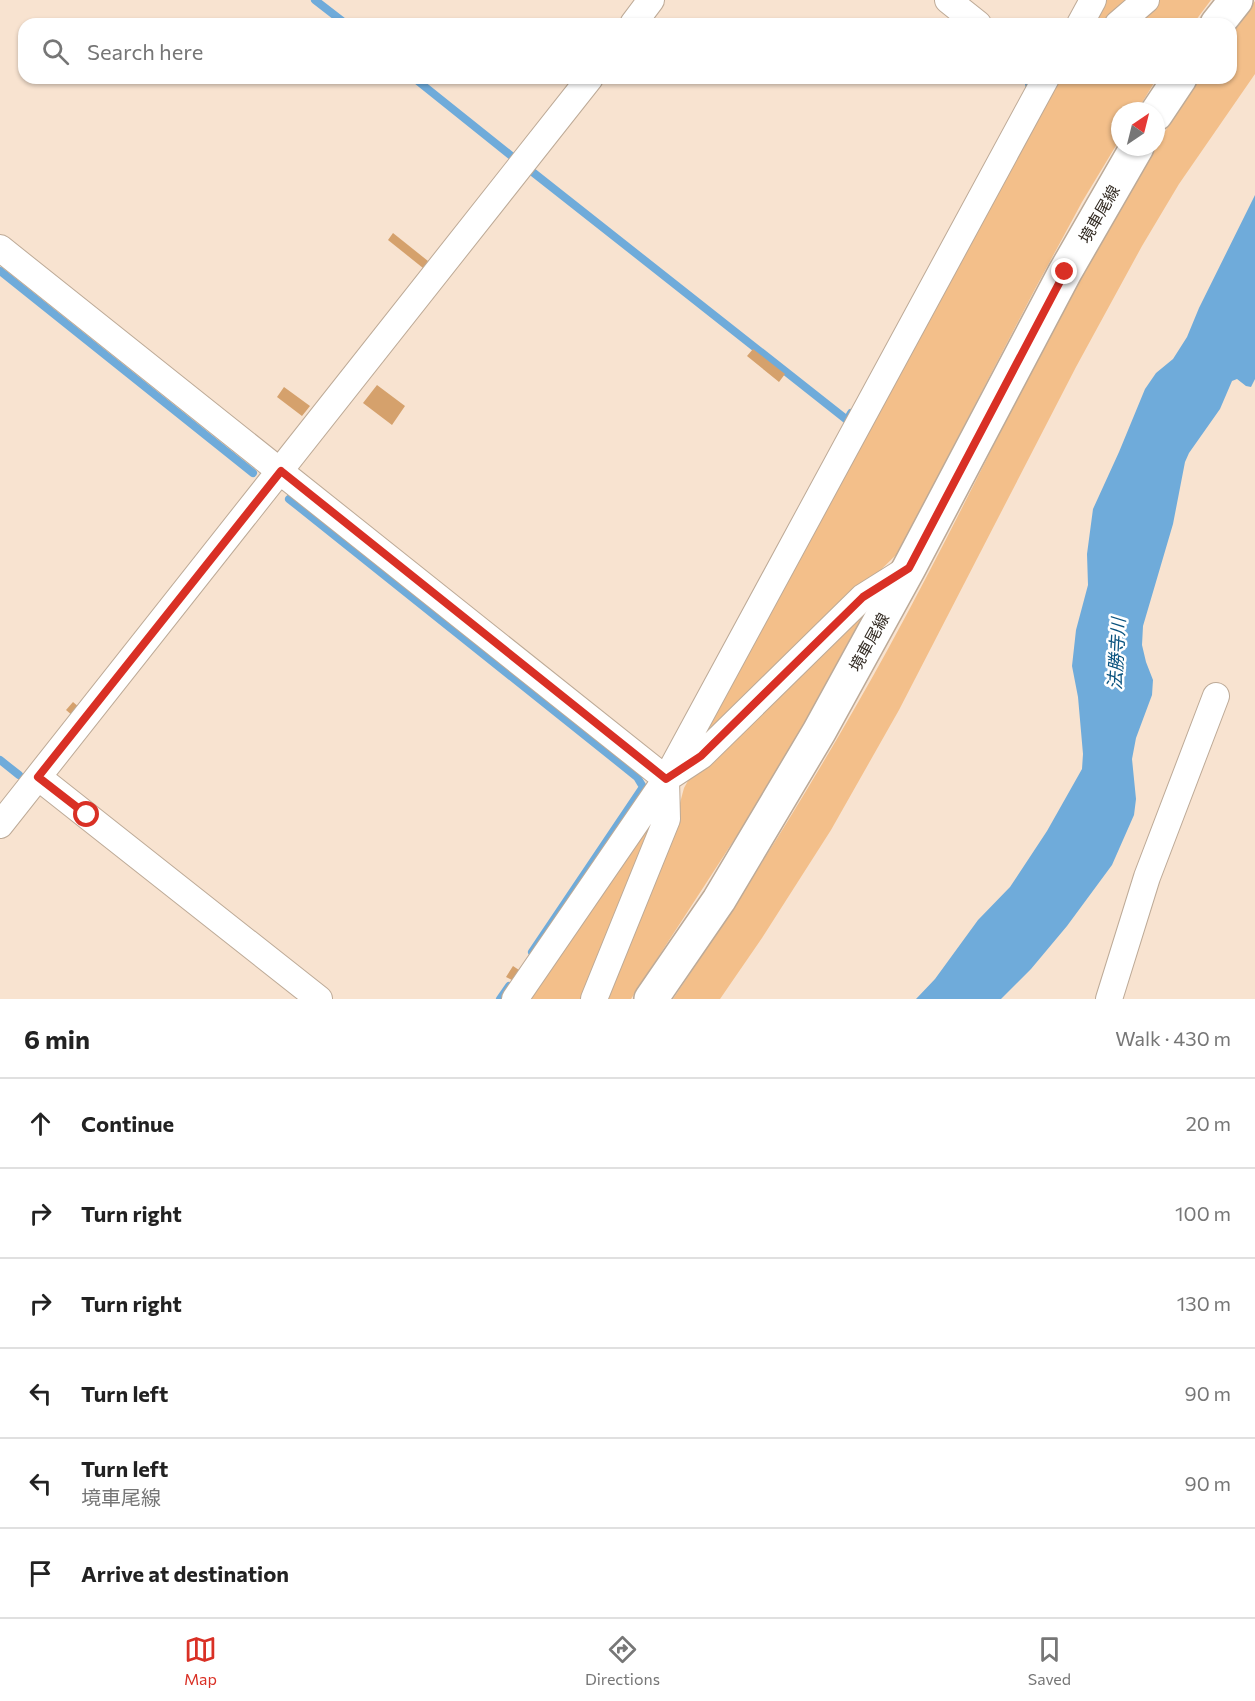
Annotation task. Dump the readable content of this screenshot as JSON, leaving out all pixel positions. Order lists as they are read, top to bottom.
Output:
{
  "streets": {
    "main road": ["境車尾線"]
  },
  "water": ["法勝寺川"],
  "north": "top right",
  "page": {
    "search": "Search here",
    "heading": ["6 min", "Walk · 430 m"],
    "list": [
      ["Continue", "20 m"],
      ["Turn right", "100 m"],
      ["Turn right", "130 m"],
      ["Turn left", "90 m"],
      ["Turn left", "境車尾線", "90 m"],
      "Arrive at destination"
    ],
    "nav": ["Map", "Directions", "Saved"]
  }
}
